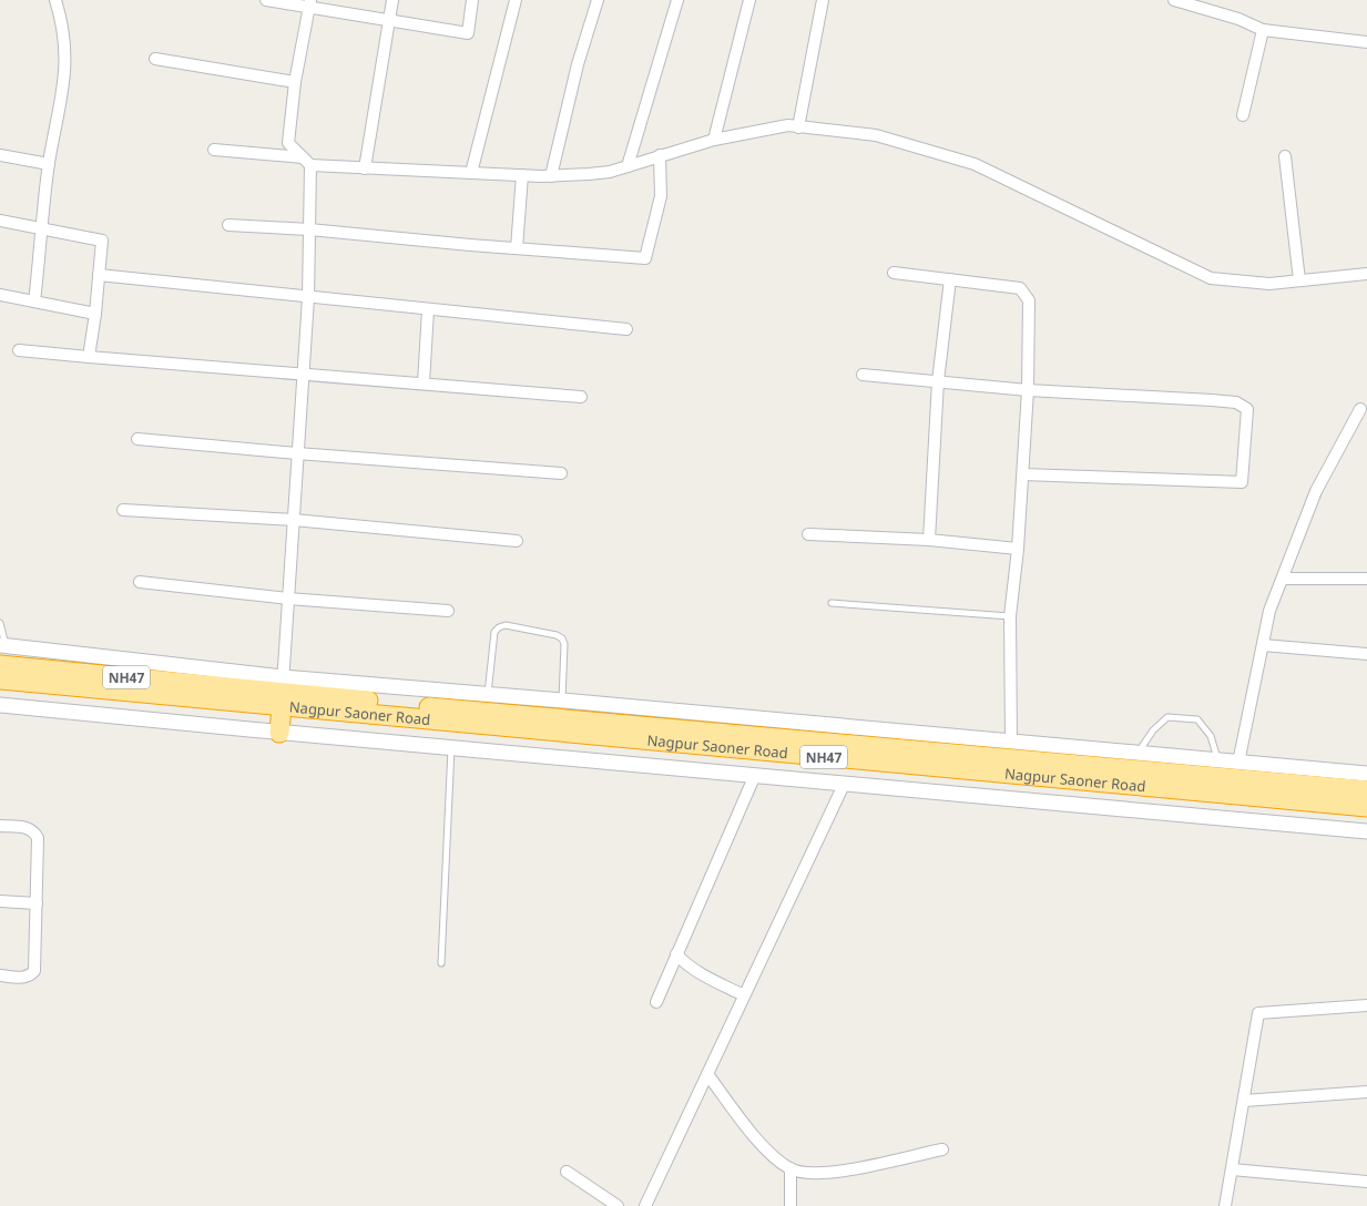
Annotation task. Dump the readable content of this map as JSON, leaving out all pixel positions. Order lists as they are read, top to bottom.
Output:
{
  "streets": {
    "highway": ["NH47", "Nagpur Saoner Road"]
  },
  "crossings": [
    ["NH47", "Nagpur Saoner Road"]
  ]
}
